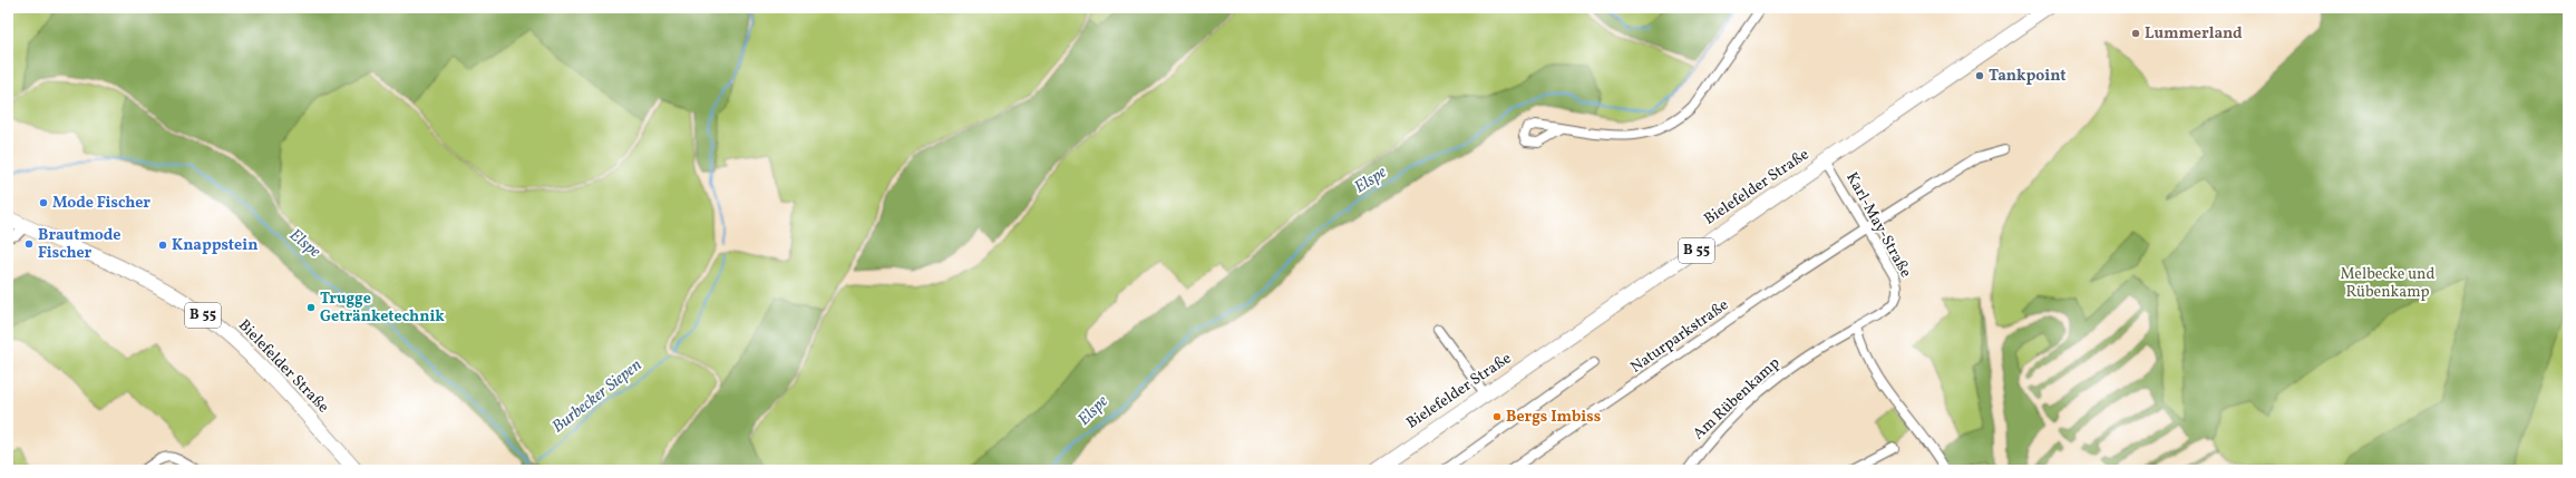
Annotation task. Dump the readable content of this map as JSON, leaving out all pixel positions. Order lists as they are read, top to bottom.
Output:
{
  "streets": {
    "main road": ["Bielefelder Straße", "B 55"],
    "street": ["Karl-May-Straße", "Naturparkstraße", "Am Rübenkamp"]
  },
  "crossings": [
    ["Bielefelder Straße", "Karl-May-Straße"],
    ["Karl-May-Straße", "Naturparkstraße"],
    ["Karl-May-Straße", "Am Rübenkamp"]
  ],
  "water": ["Elspe", "Burbecker Siepen"],
  "parks": ["Melbecke und Rübenkamp"],
  "places": [
    "Lummerland",
    "Tankpoint",
    "Mode Fischer",
    "Brautmode Fischer",
    "Knappstein",
    "Trugge Getränketechnik",
    "Bergs Imbiss"
  ]
}
